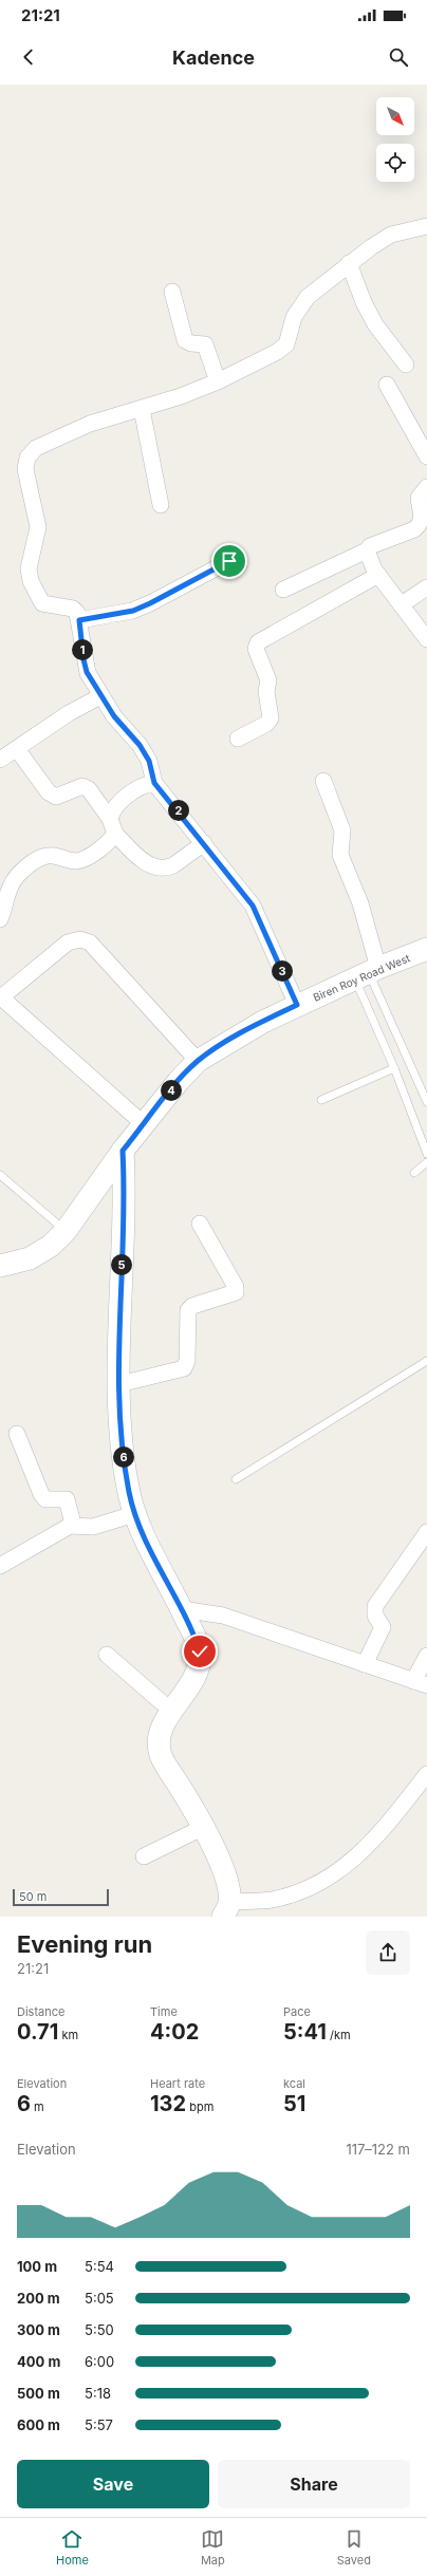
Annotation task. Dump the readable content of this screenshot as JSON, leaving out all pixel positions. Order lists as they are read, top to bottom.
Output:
{
  "streets": {
    "street": ["Biren Roy Road West"]
  },
  "scale_bar": "50 m",
  "north": "bottom right",
  "page": {
    "status": "21:21",
    "header": "Kadence",
    "pins": [
      "1",
      "2",
      "3",
      "4",
      "5",
      "6"
    ],
    "scale": "50 m",
    "heading": ["Evening run", "21:21"],
    "stats": [
      ["Distance", "0.71 km"],
      ["Time", "4:02"],
      ["Pace", "5:41 /km"],
      ["Elevation", "6 m"],
      ["Heart rate", "132 bpm"],
      ["kcal", "51"]
    ],
    "chart": ["Elevation", "117–122 m"],
    "list": [
      {
        "name": "100 m",
        "note": "5:54"
      },
      {
        "name": "200 m",
        "note": "5:05"
      },
      {
        "name": "300 m",
        "note": "5:50"
      },
      {
        "name": "400 m",
        "note": "6:00"
      },
      {
        "name": "500 m",
        "note": "5:18"
      },
      {
        "name": "600 m",
        "note": "5:57"
      }
    ],
    "buttons": ["Save", "Share"],
    "tabs": ["Home", "Map", "Saved"]
  }
}
